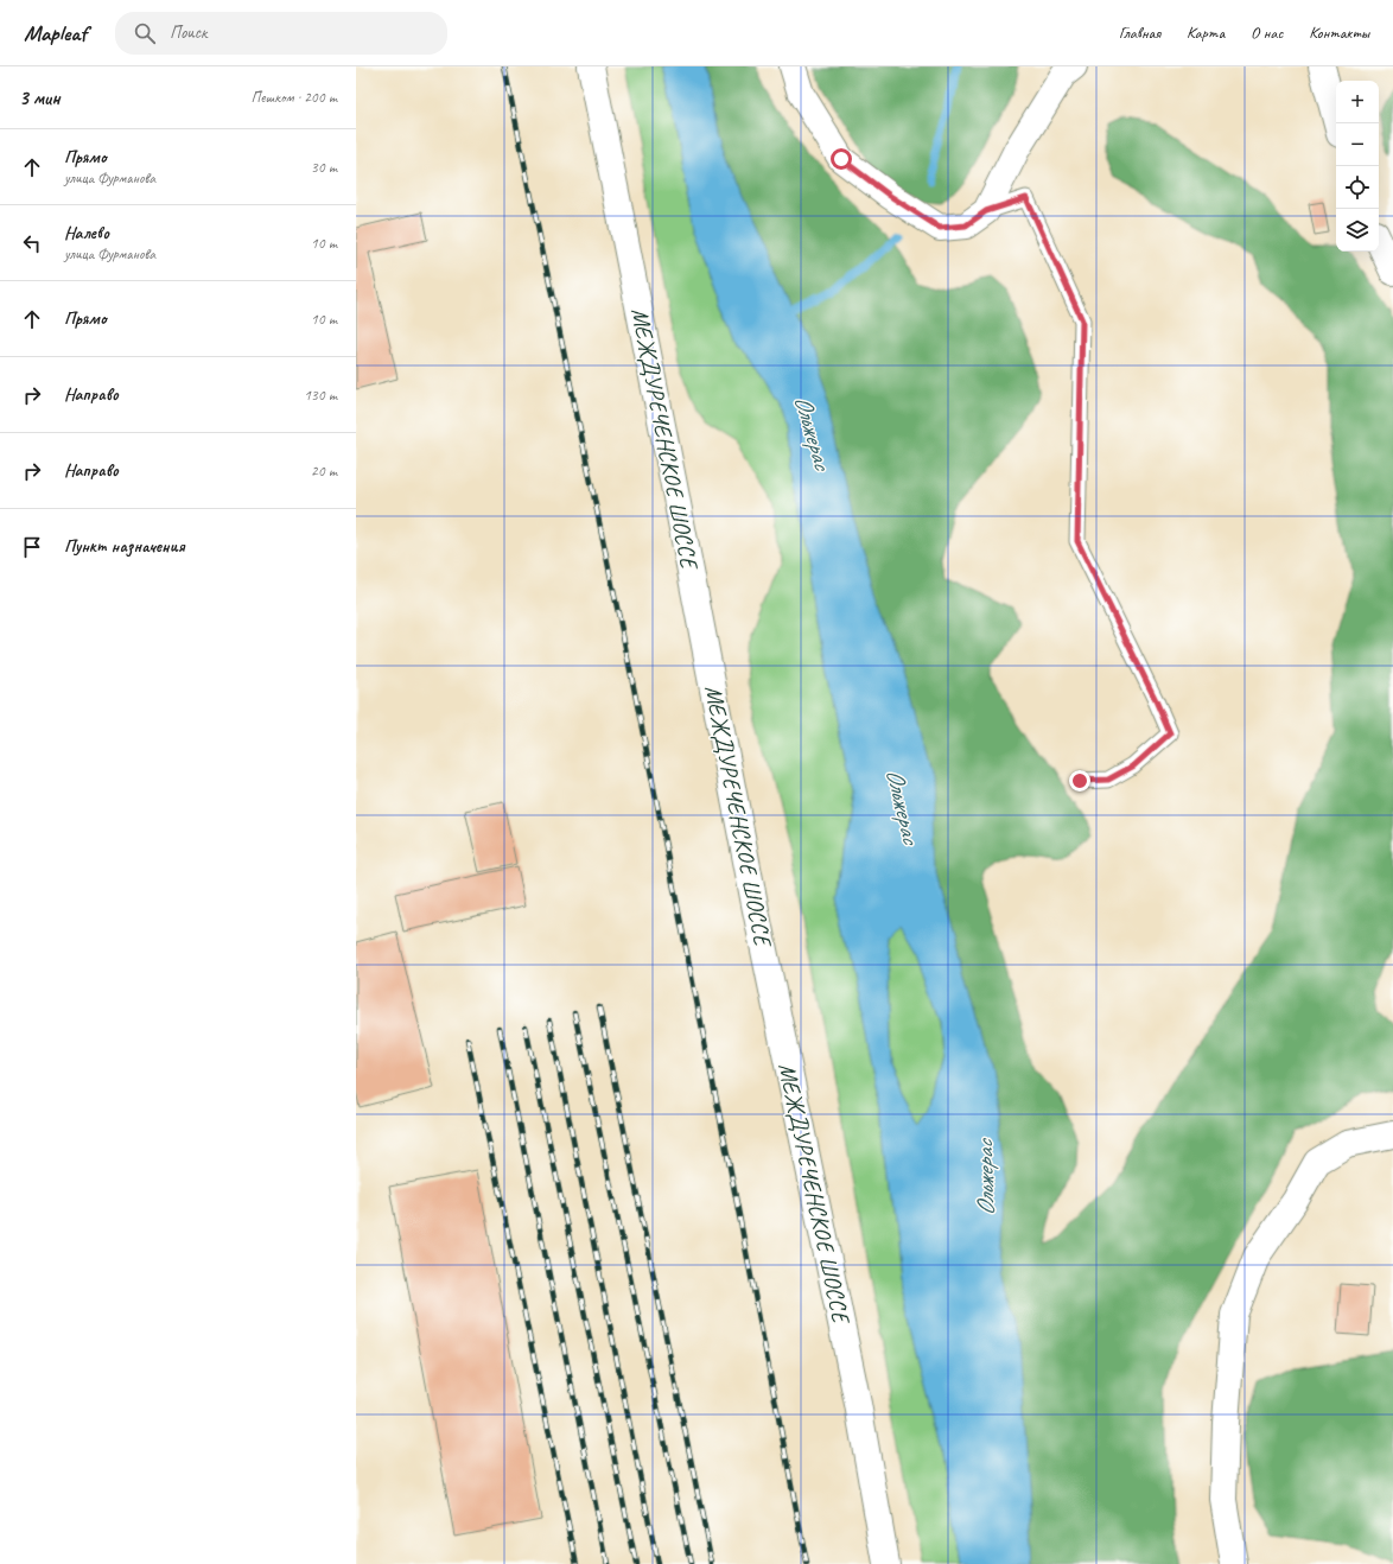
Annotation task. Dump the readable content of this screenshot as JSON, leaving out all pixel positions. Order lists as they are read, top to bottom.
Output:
{
  "streets": {
    "street": ["МЕЖДУРЕЧЕНСКОЕ ШОССЕ"]
  },
  "water": ["Ольжерас"],
  "page": {
    "header": "Mapleaf",
    "search": "Поиск",
    "nav": [
      "Главная",
      "Карта",
      "О нас",
      "Контакты"
    ],
    "heading": ["3 мин", "Пешком · 200 m"],
    "map_buttons": ["+", "−"],
    "list": [
      ["Прямо", "улица Фурманова", "30 m"],
      ["Налево", "улица Фурманова", "10 m"],
      ["Прямо", "10 m"],
      ["Направо", "130 m"],
      ["Направо", "20 m"],
      "Пункт назначения"
    ]
  }
}
